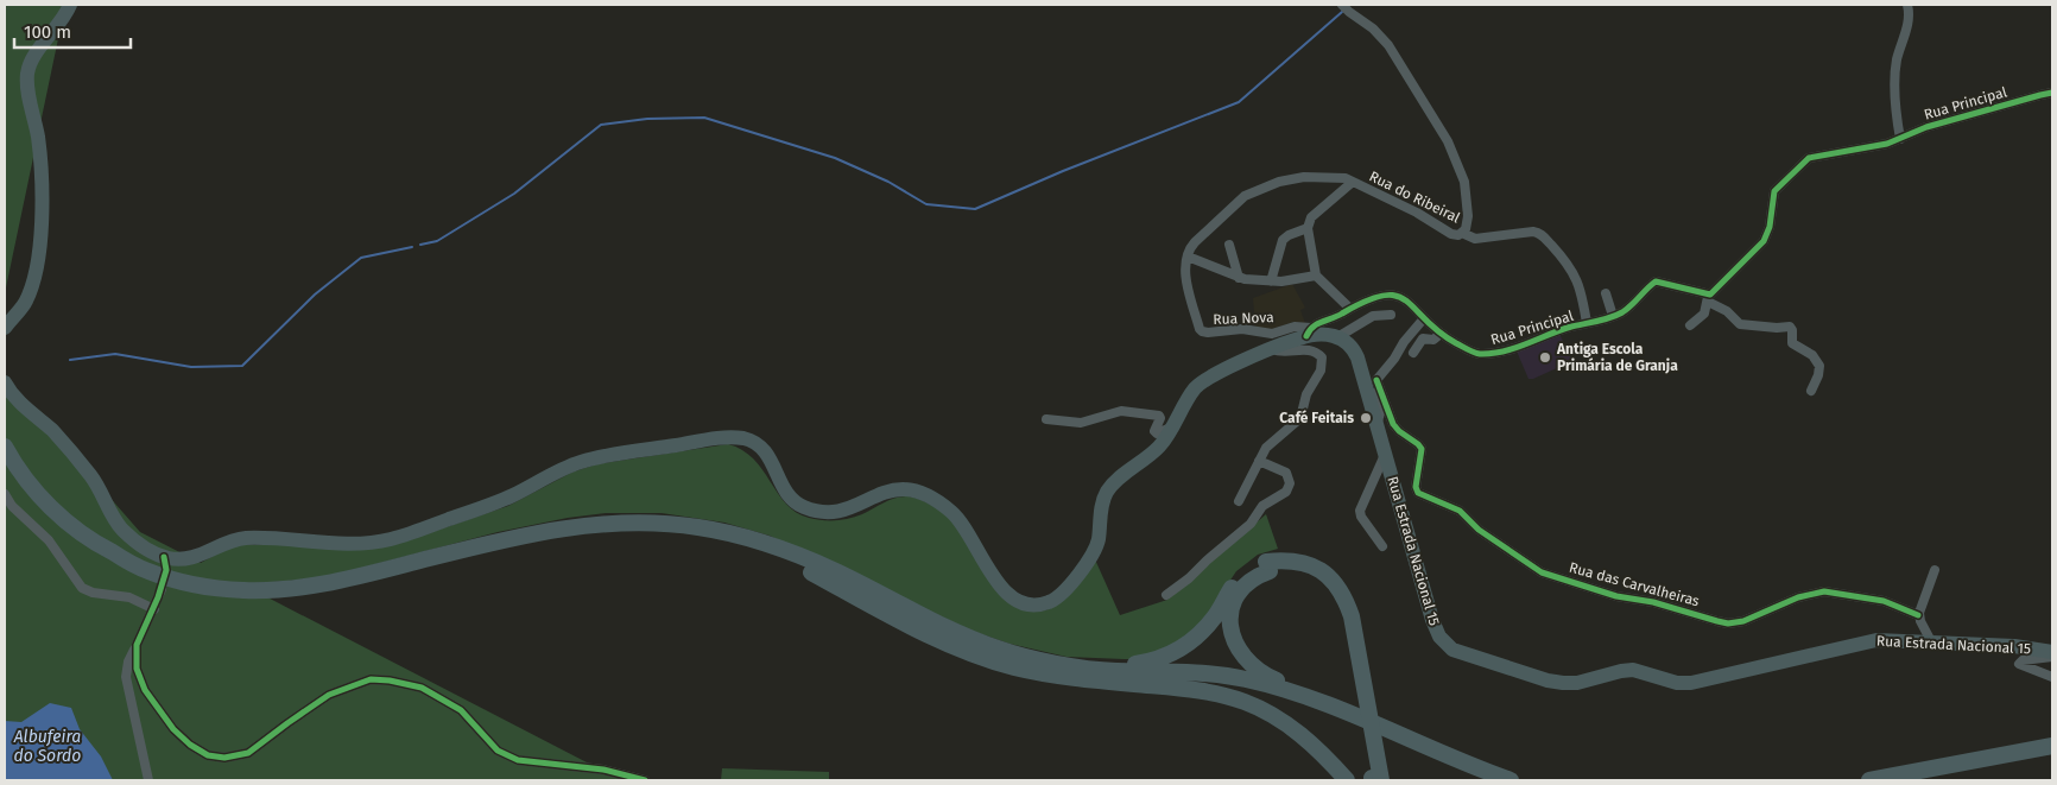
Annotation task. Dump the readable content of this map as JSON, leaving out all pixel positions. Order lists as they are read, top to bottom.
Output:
{
  "streets": {
    "main road": ["Rua Estrada Nacional 15"],
    "street": [
      "Rua Principal",
      "Rua do Ribeiral",
      "Rua Nova",
      "Rua das Carvalheiras"
    ]
  },
  "crossings": [
    ["Rua Principal", "Rua Nova"]
  ],
  "water": ["Albufeira do Sordo"],
  "places": ["Antiga Escola Primária de Granja", "Café Feitais"],
  "scale_bar": "100 m"
}
